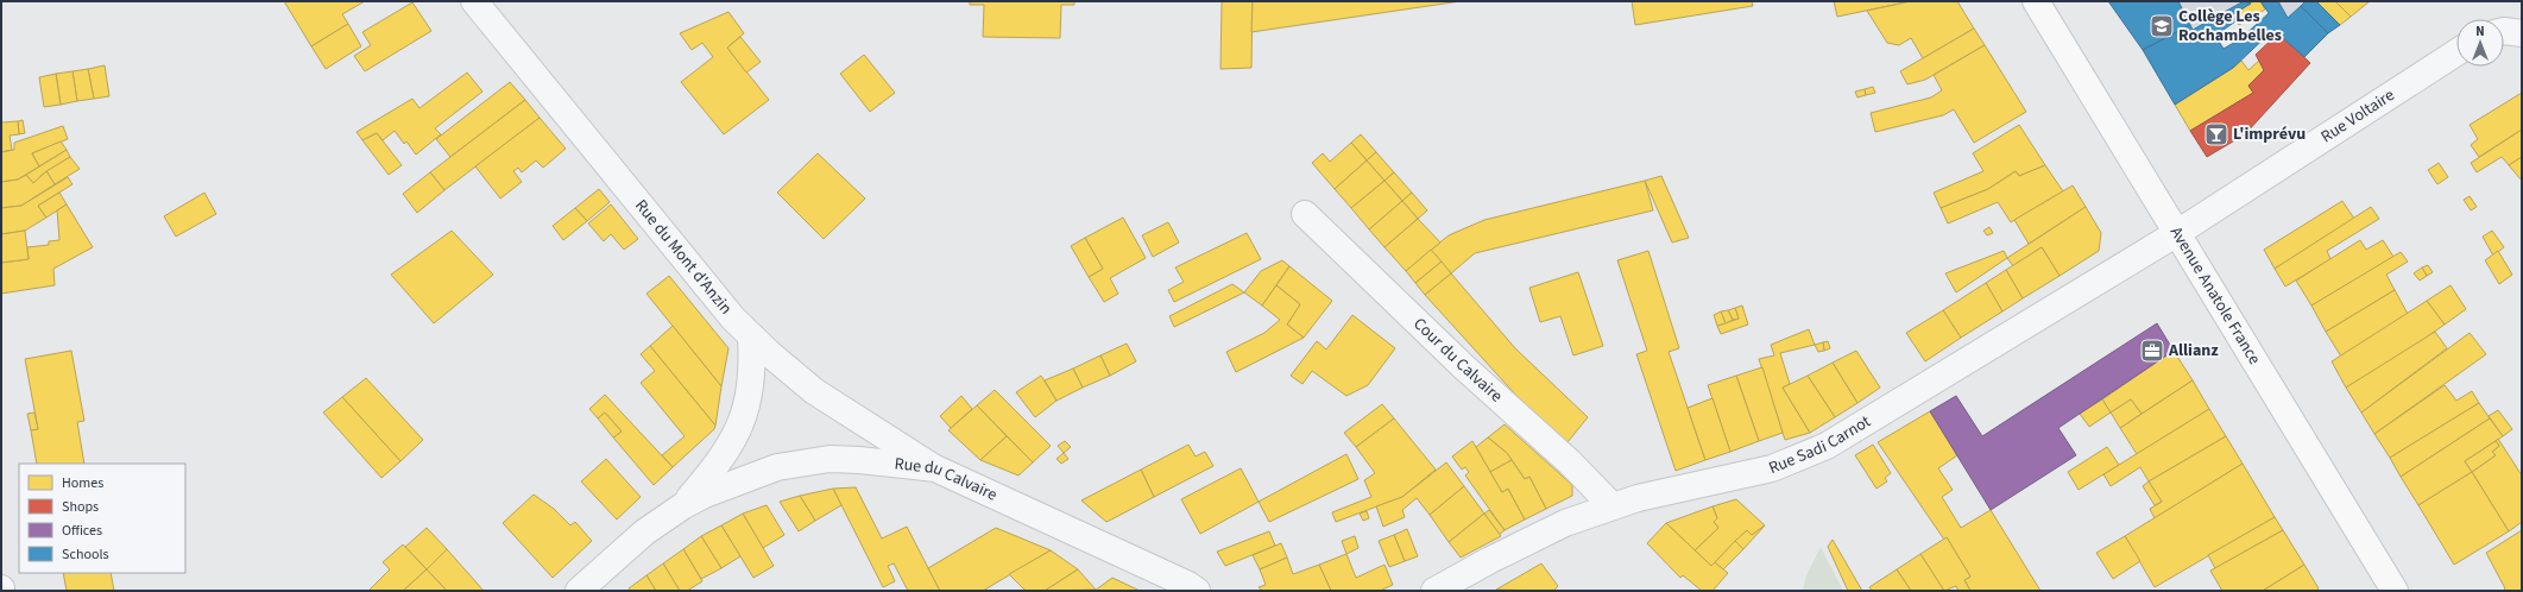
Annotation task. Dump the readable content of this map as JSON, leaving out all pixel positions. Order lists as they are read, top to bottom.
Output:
{
  "streets": {
    "main road": ["Avenue Anatole France"],
    "street": [
      "Rue Voltaire",
      "Rue du Mont d'Anzin",
      "Cour du Calvaire",
      "Rue Sadi Carnot",
      "Rue du Calvaire"
    ]
  },
  "crossings": [
    ["Rue Voltaire", "Avenue Anatole France"],
    ["Rue Voltaire", "Rue Sadi Carnot"],
    ["Rue du Mont d'Anzin", "Rue du Calvaire"],
    ["Avenue Anatole France", "Rue Sadi Carnot"],
    ["Cour du Calvaire", "Rue Sadi Carnot"]
  ],
  "places": {
    "school or university": ["Collège Les Rochambelles"],
    "bar": ["L'imprévu"],
    "office": ["Allianz"]
  },
  "legend": [
    "Homes",
    "Shops",
    "Offices",
    "Schools"
  ],
  "north": "top"
}
